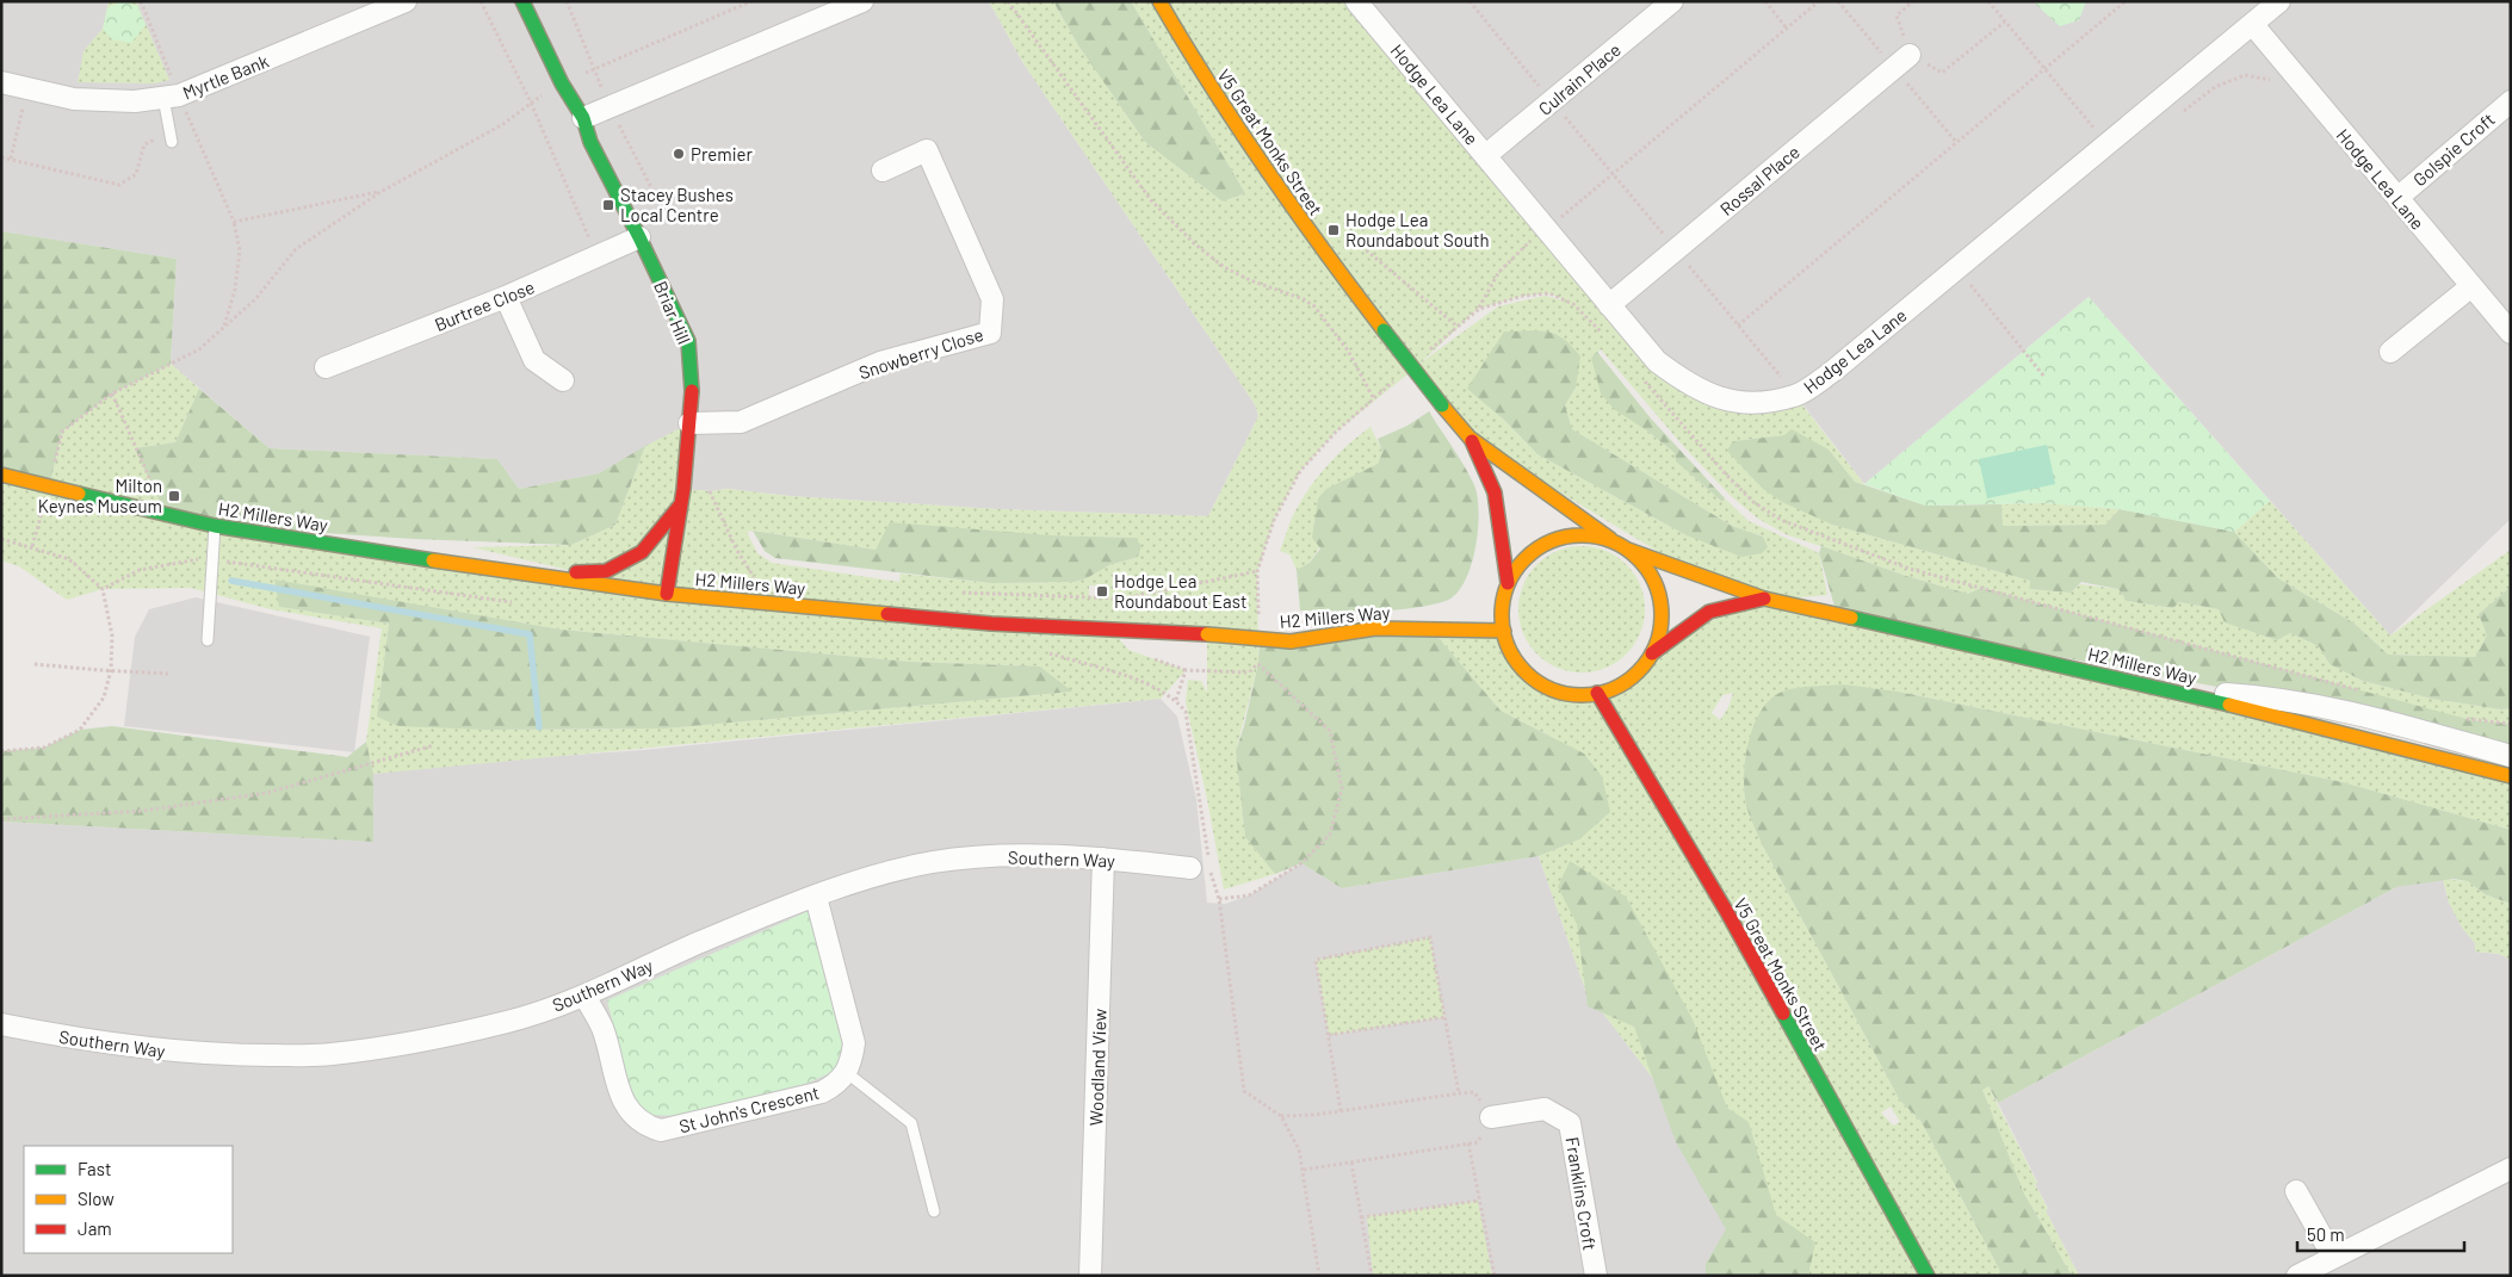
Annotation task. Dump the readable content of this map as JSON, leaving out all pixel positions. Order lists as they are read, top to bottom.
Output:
{
  "streets": {
    "street": [
      "Myrtle Bank",
      "Culrain Place",
      "Hodge Lea Lane",
      "V5 Great Monks Street",
      "Golspie Croft",
      "Rossal Place",
      "Burtree Close",
      "Briar Hill",
      "Snowberry Close",
      "H2 Millers Way",
      "Southern Way",
      "Woodland View",
      "St John's Crescent",
      "Franklins Croft"
    ]
  },
  "crossings": [
    ["Culrain Place", "Hodge Lea Lane"],
    ["Hodge Lea Lane", "Golspie Croft"],
    ["Hodge Lea Lane", "Rossal Place"],
    ["V5 Great Monks Street", "H2 Millers Way"],
    ["Burtree Close", "Briar Hill"],
    ["Briar Hill", "Snowberry Close"],
    ["Briar Hill", "H2 Millers Way"],
    ["Southern Way", "Woodland View"],
    ["Southern Way", "St John's Crescent"]
  ],
  "places": {
    "other": ["Premier"],
    "transit": [
      "Stacey Bushes Local Centre",
      "Hodge Lea Roundabout South",
      "Milton Keynes Museum",
      "Hodge Lea Roundabout East"
    ]
  },
  "legend": ["Fast", "Slow", "Jam"],
  "scale_bar": "50 m"
}
